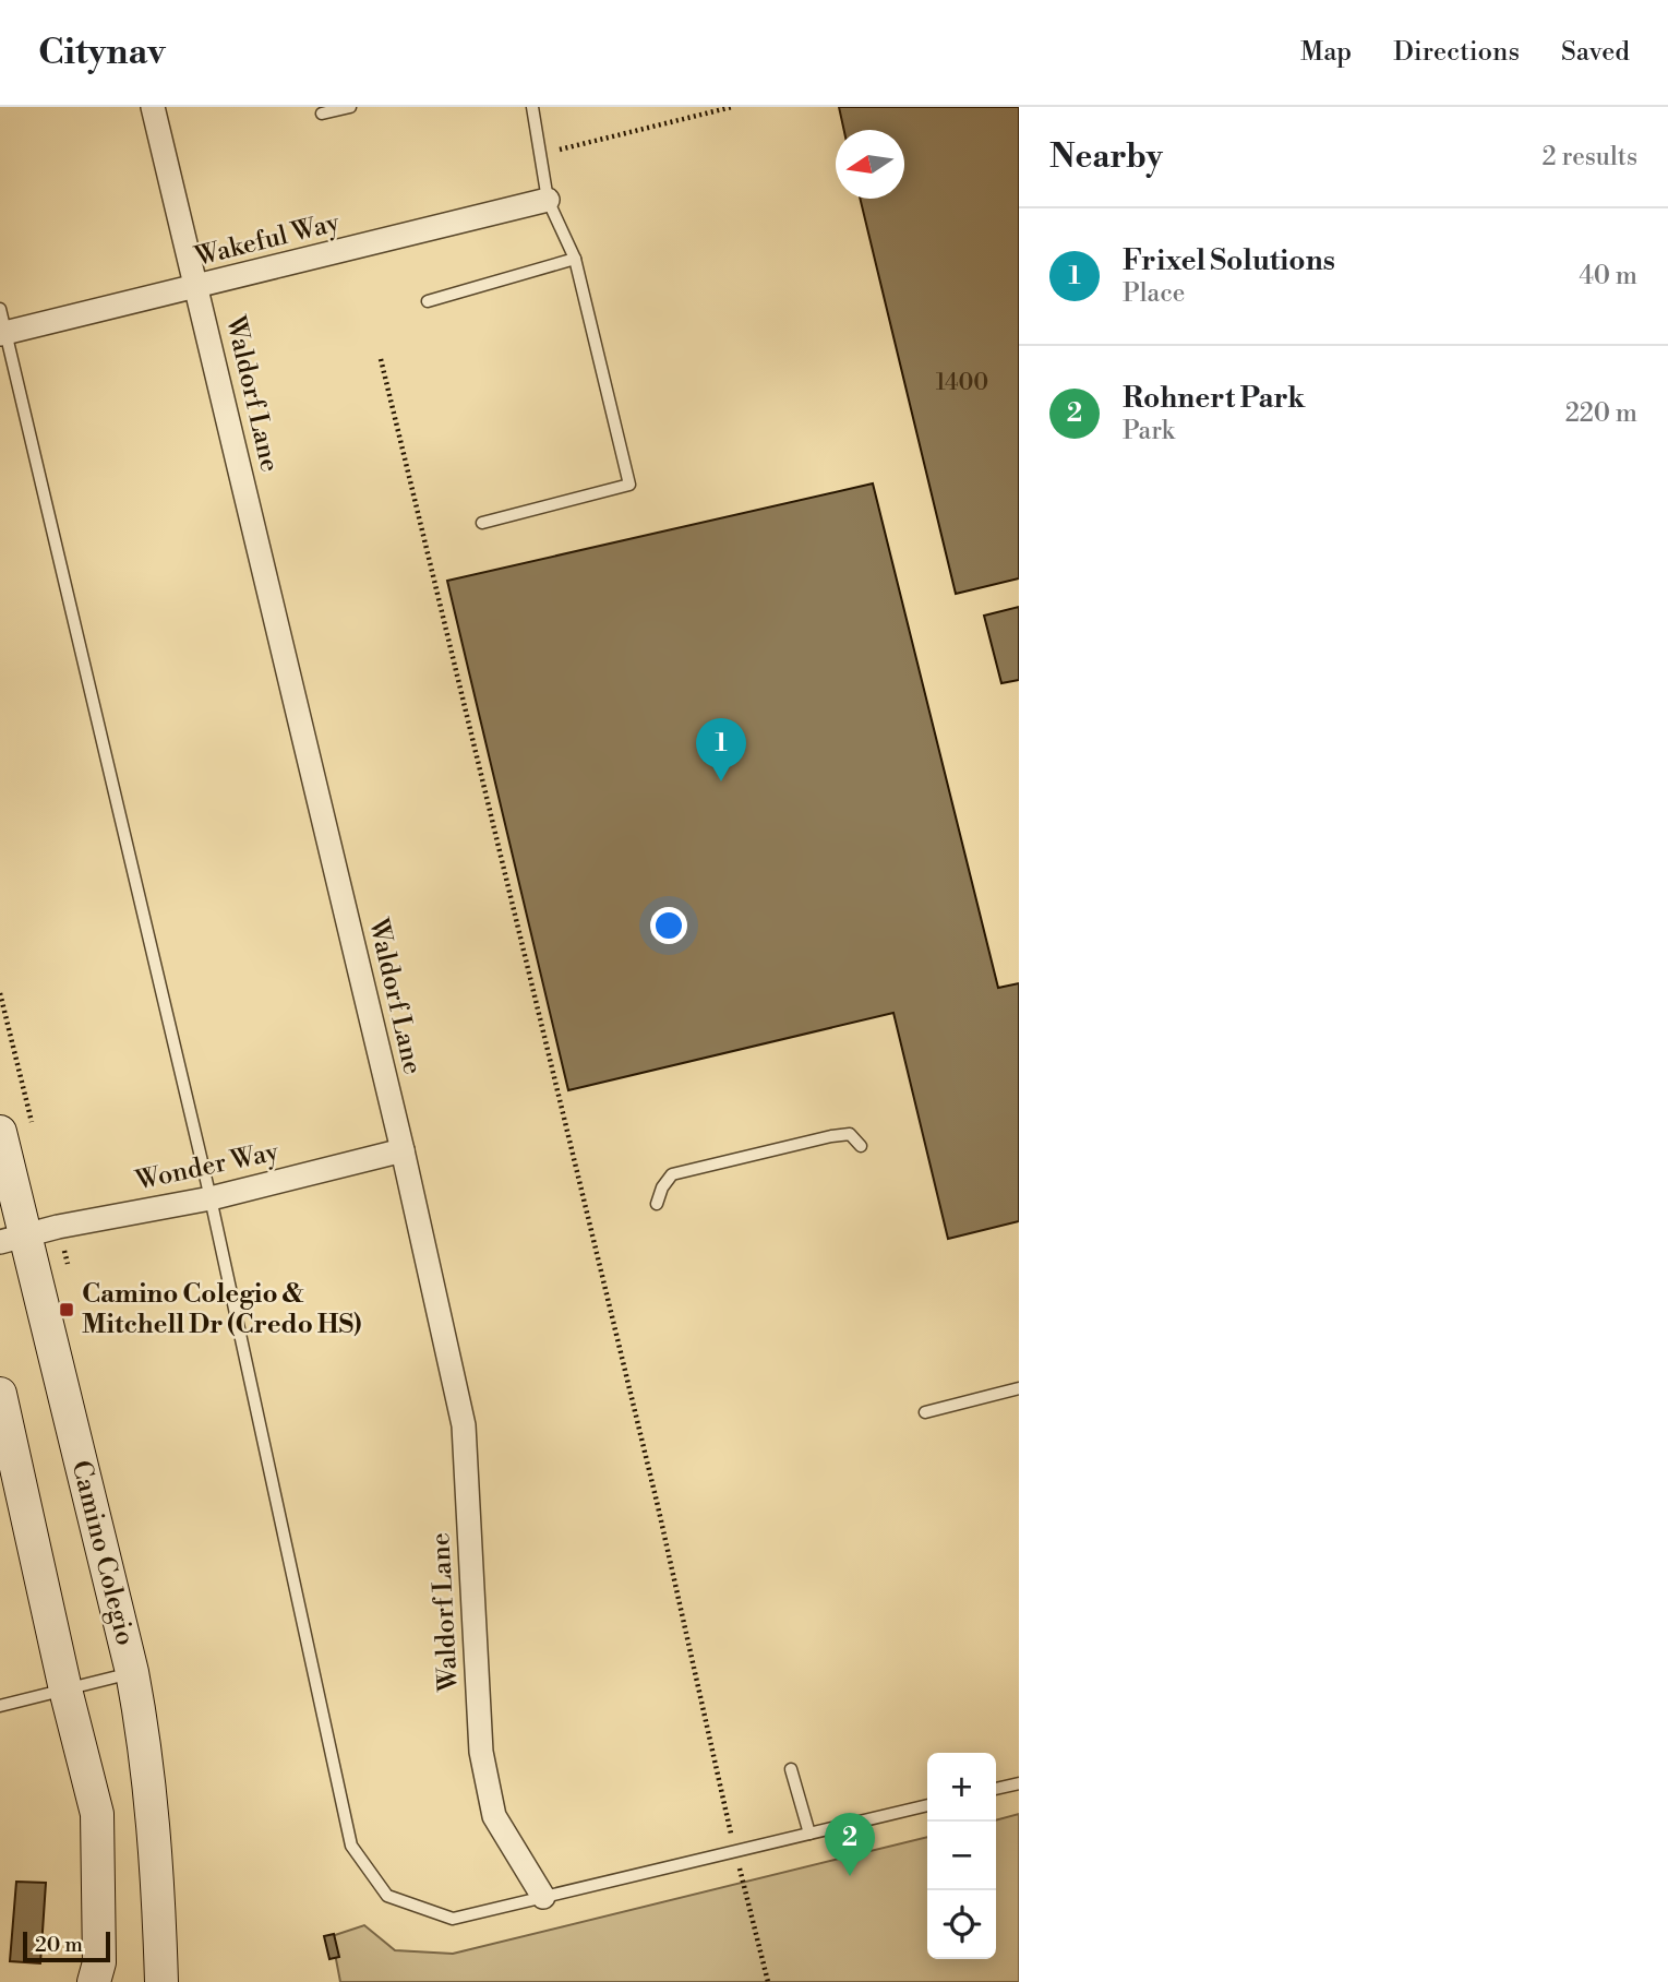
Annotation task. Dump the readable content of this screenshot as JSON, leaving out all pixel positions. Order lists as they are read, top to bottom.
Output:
{
  "streets": {
    "street": [
      "Wakeful Way",
      "Waldorf Lane",
      "Wonder Way",
      "Camino Colegio"
    ]
  },
  "crossings": [
    ["Wakeful Way", "Waldorf Lane"],
    ["Waldorf Lane", "Wonder Way"],
    ["Wonder Way", "Camino Colegio"]
  ],
  "places": {
    "transit": ["Camino Colegio & Mitchell Dr (Credo HS)"]
  },
  "house_numbers": ["1400"],
  "scale_bar": "20 m",
  "north": "left",
  "page": {
    "header": "Citynav",
    "nav": ["Map", "Directions", "Saved"],
    "heading": ["Nearby", "2 results"],
    "list": [
      {
        "mark": "1",
        "name": "Frixel Solutions",
        "note": "Place",
        "value": "40 m"
      },
      {
        "mark": "2",
        "name": "Rohnert Park",
        "note": "Park",
        "value": "220 m"
      }
    ],
    "pins": ["1", "2"],
    "map_buttons": ["+", "−"],
    "scale": "20 m"
  }
}
